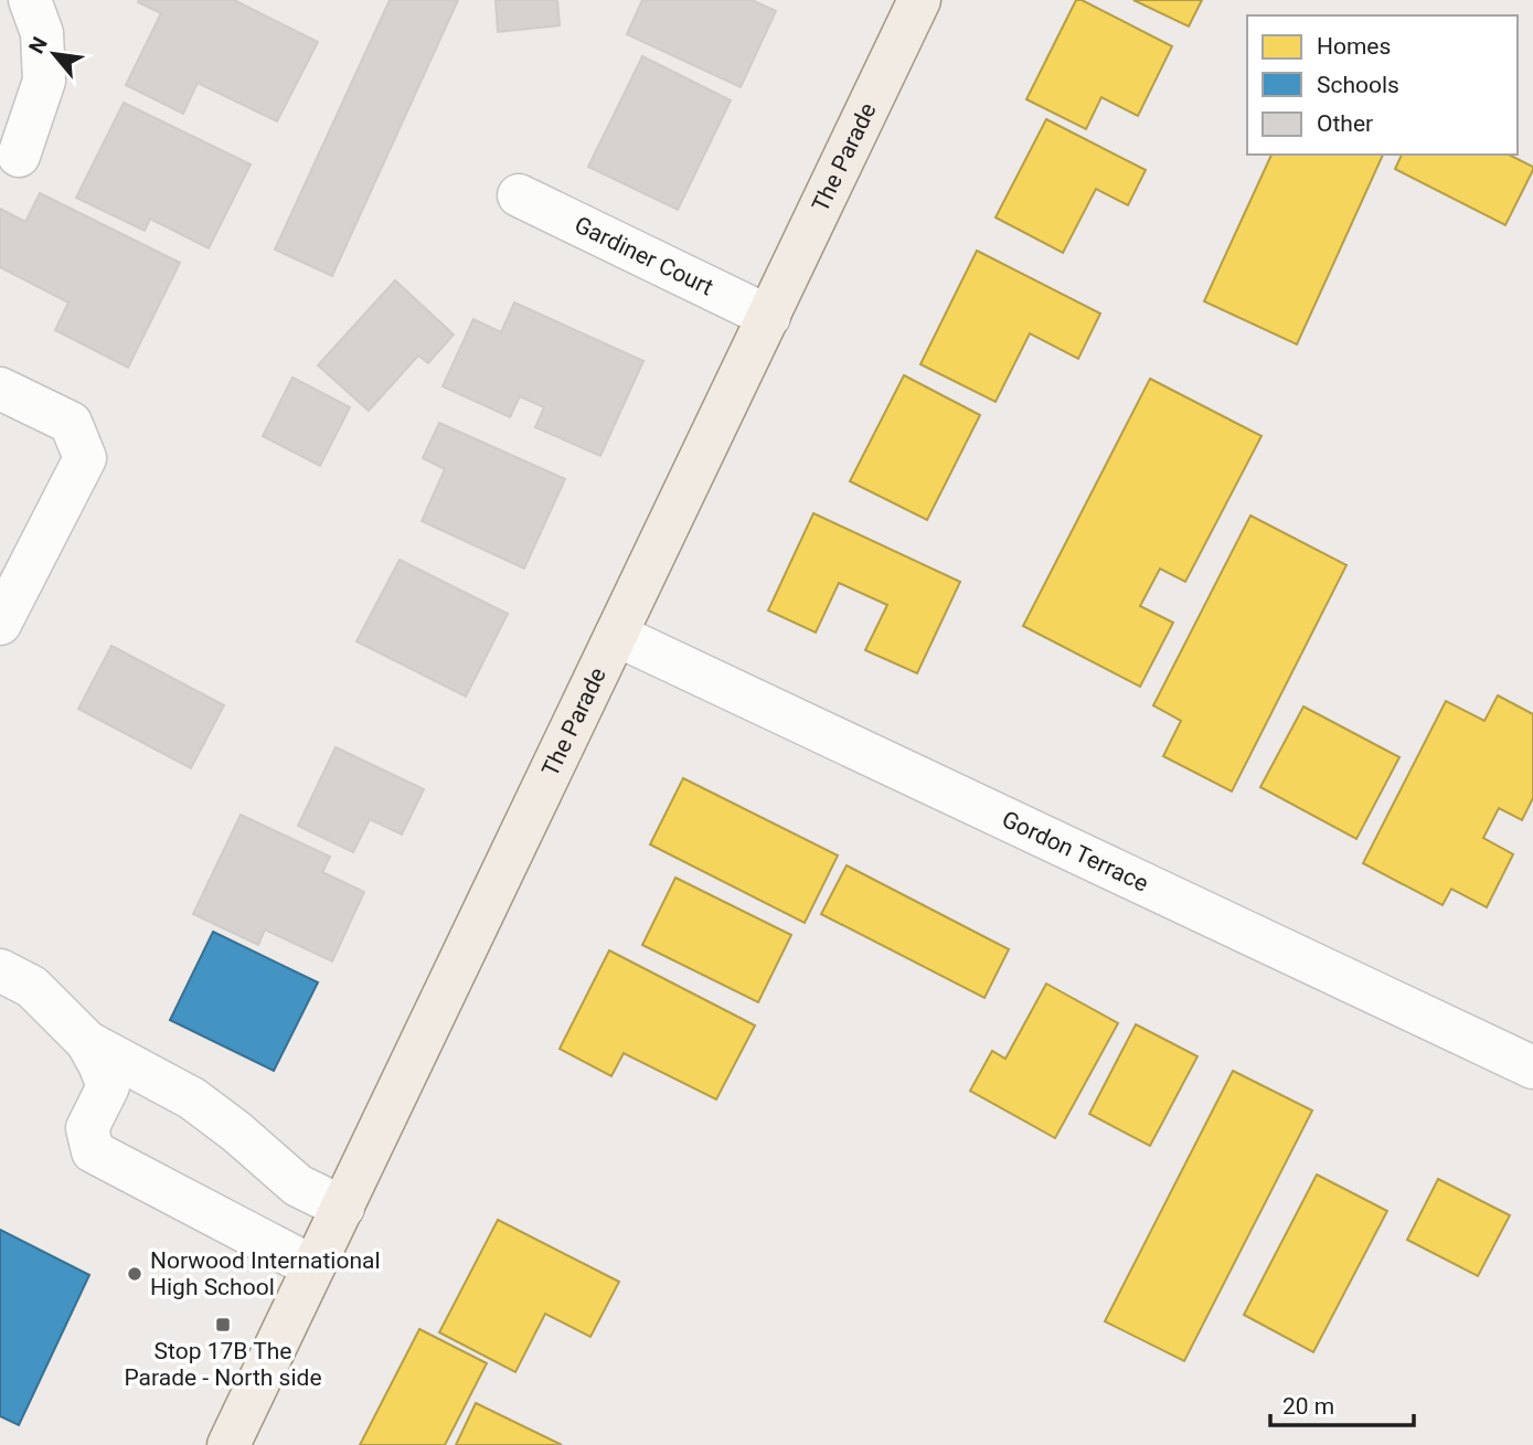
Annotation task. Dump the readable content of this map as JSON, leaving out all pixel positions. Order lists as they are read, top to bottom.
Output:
{
  "streets": {
    "main road": ["The Parade"],
    "street": ["Gardiner Court", "Gordon Terrace"]
  },
  "crossings": [
    ["The Parade", "Gardiner Court"],
    ["The Parade", "Gordon Terrace"]
  ],
  "places": {
    "other": ["Norwood International High School"],
    "transit": ["Stop 17B The Parade - North side"]
  },
  "legend": ["Homes", "Schools", "Other"],
  "scale_bar": "20 m",
  "north": "top left"
}
